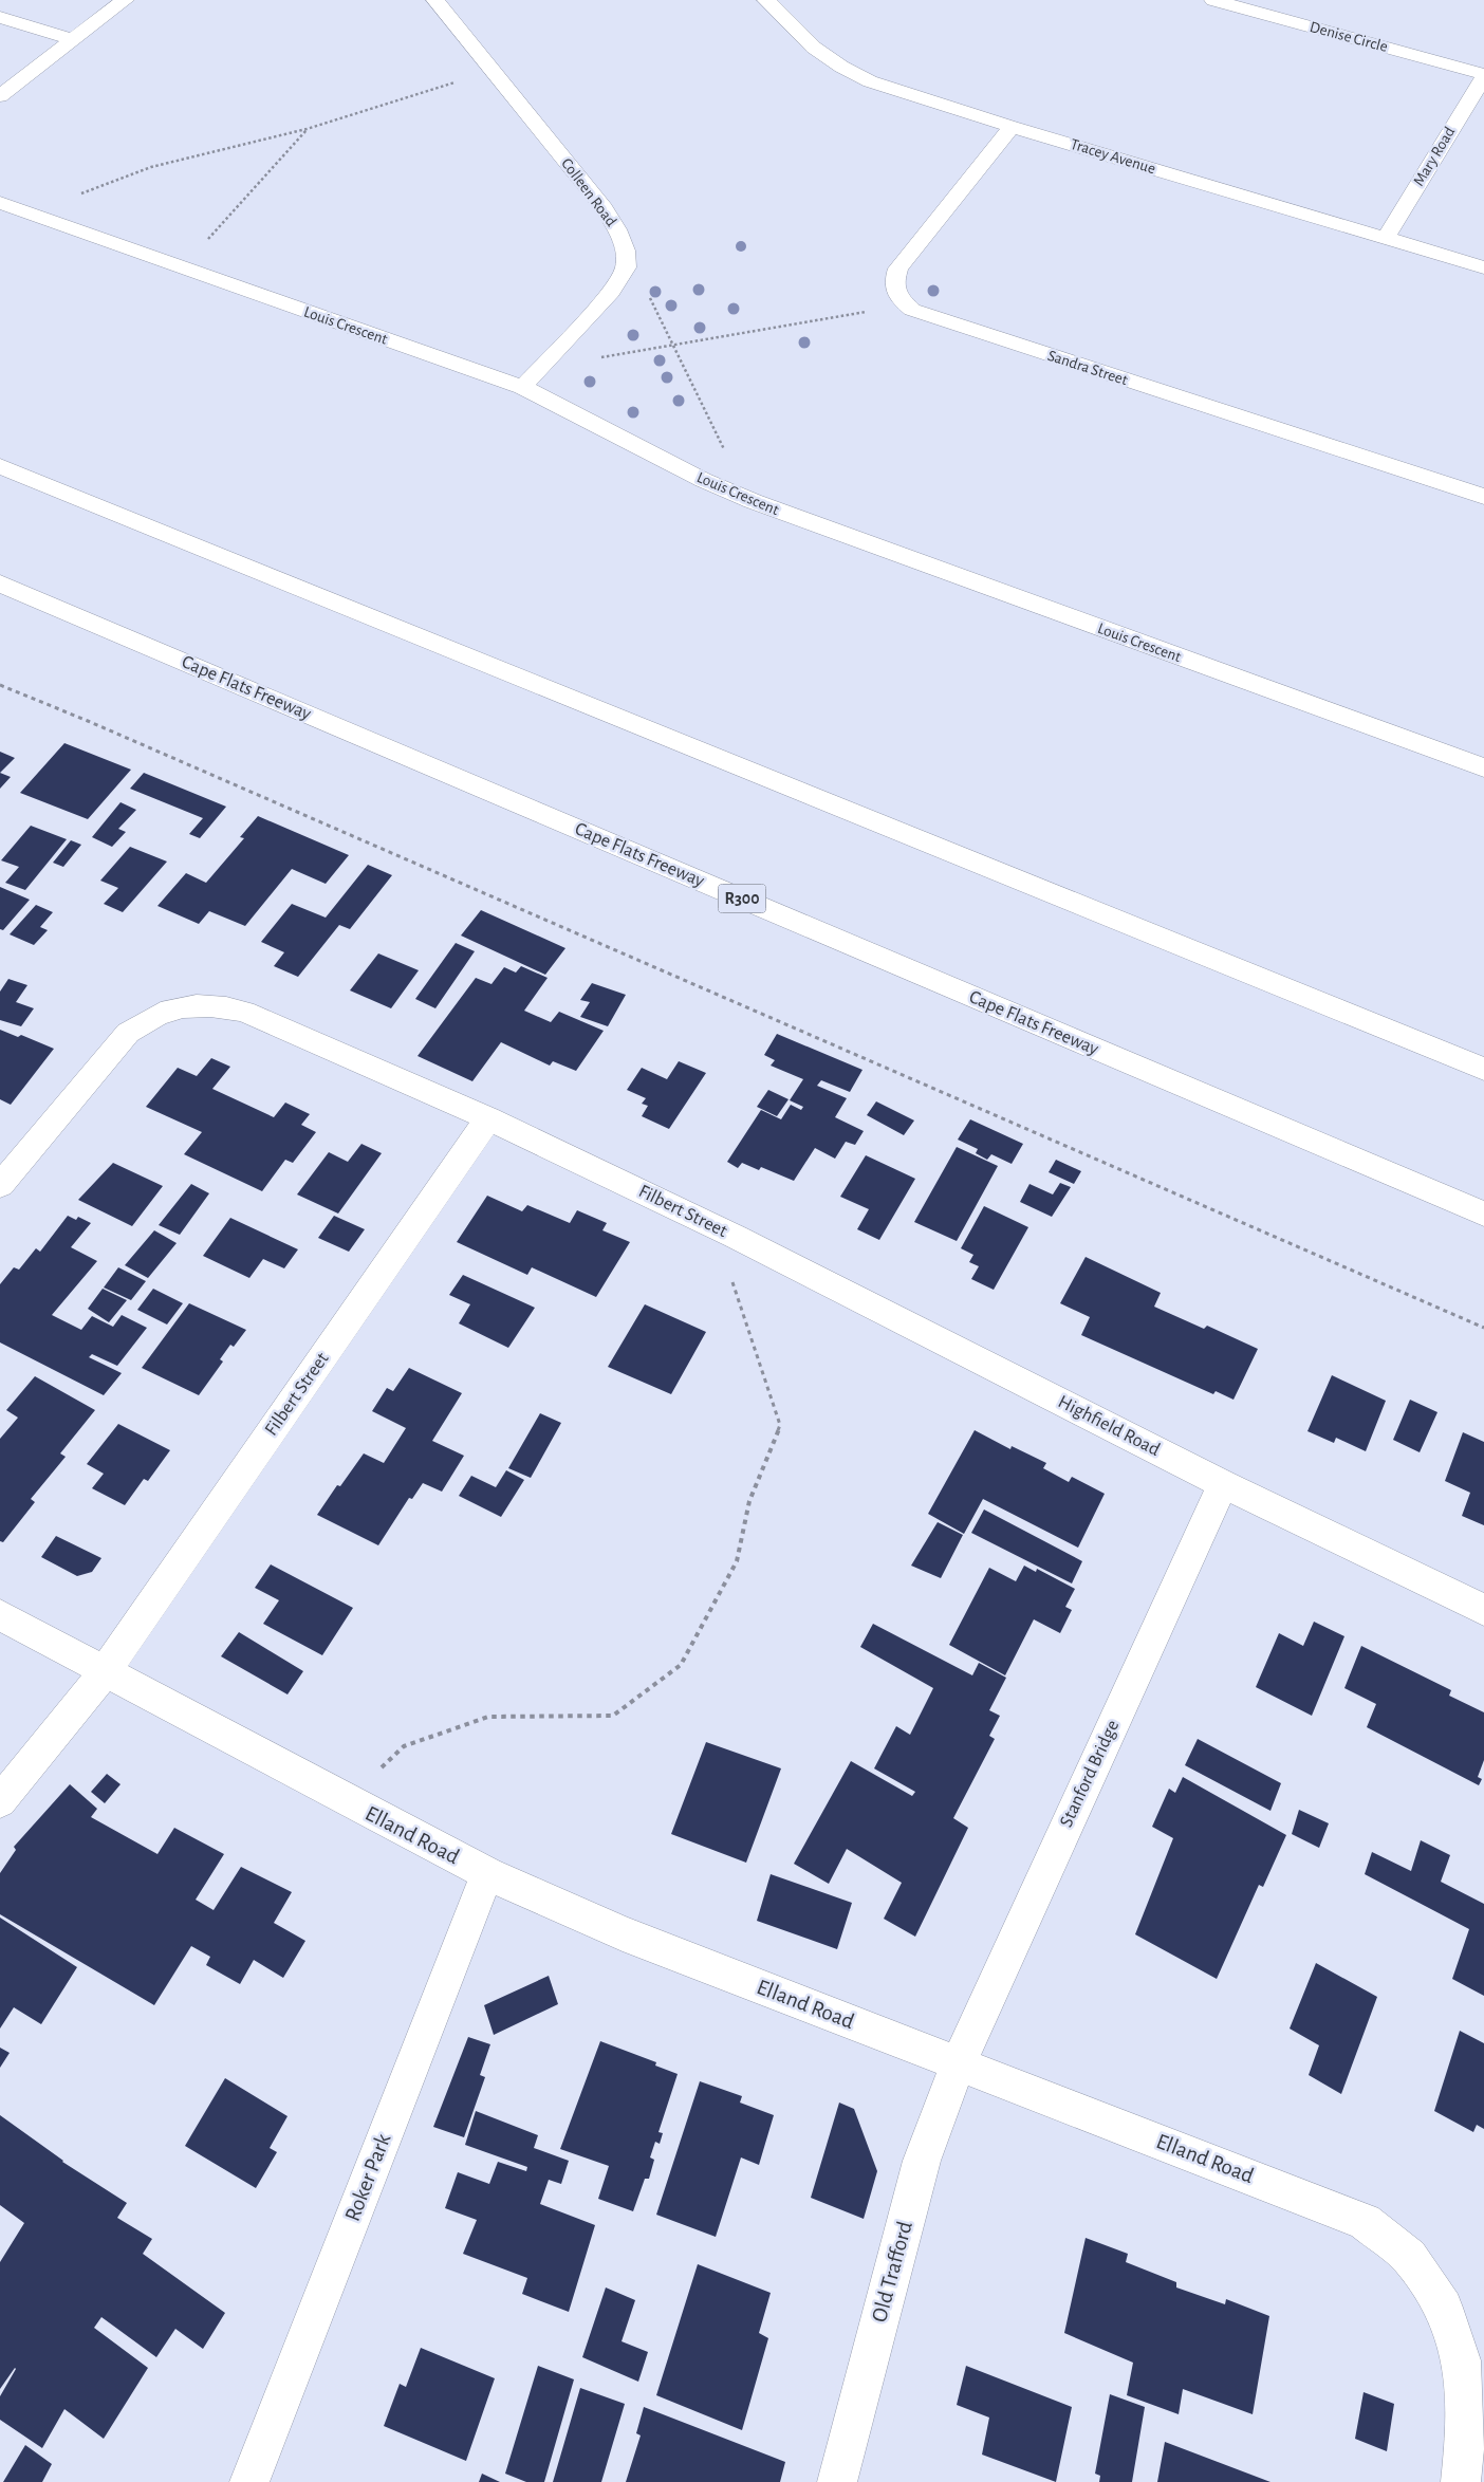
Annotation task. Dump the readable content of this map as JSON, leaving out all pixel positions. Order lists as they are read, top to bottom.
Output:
{
  "streets": {
    "main road": [
      "Denise Circle",
      "Tracey Avenue",
      "Mary Road",
      "Colleen Road",
      "Louis Crescent",
      "Sandra Street",
      "Cape Flats Freeway",
      "R300",
      "Filbert Street",
      "Highfield Road",
      "Stanford Bridge",
      "Elland Road",
      "Roker Park",
      "Old Trafford"
    ]
  },
  "crossings": [
    ["Denise Circle", "Mary Road"],
    ["Tracey Avenue", "Mary Road"],
    ["Tracey Avenue", "Sandra Street"],
    ["Colleen Road", "Louis Crescent"],
    ["Filbert Street", "Highfield Road"],
    ["Filbert Street", "Elland Road"],
    ["Highfield Road", "Stanford Bridge"],
    ["Stanford Bridge", "Elland Road"],
    ["Stanford Bridge", "Old Trafford"],
    ["Elland Road", "Roker Park"],
    ["Elland Road", "Old Trafford"]
  ]
}
